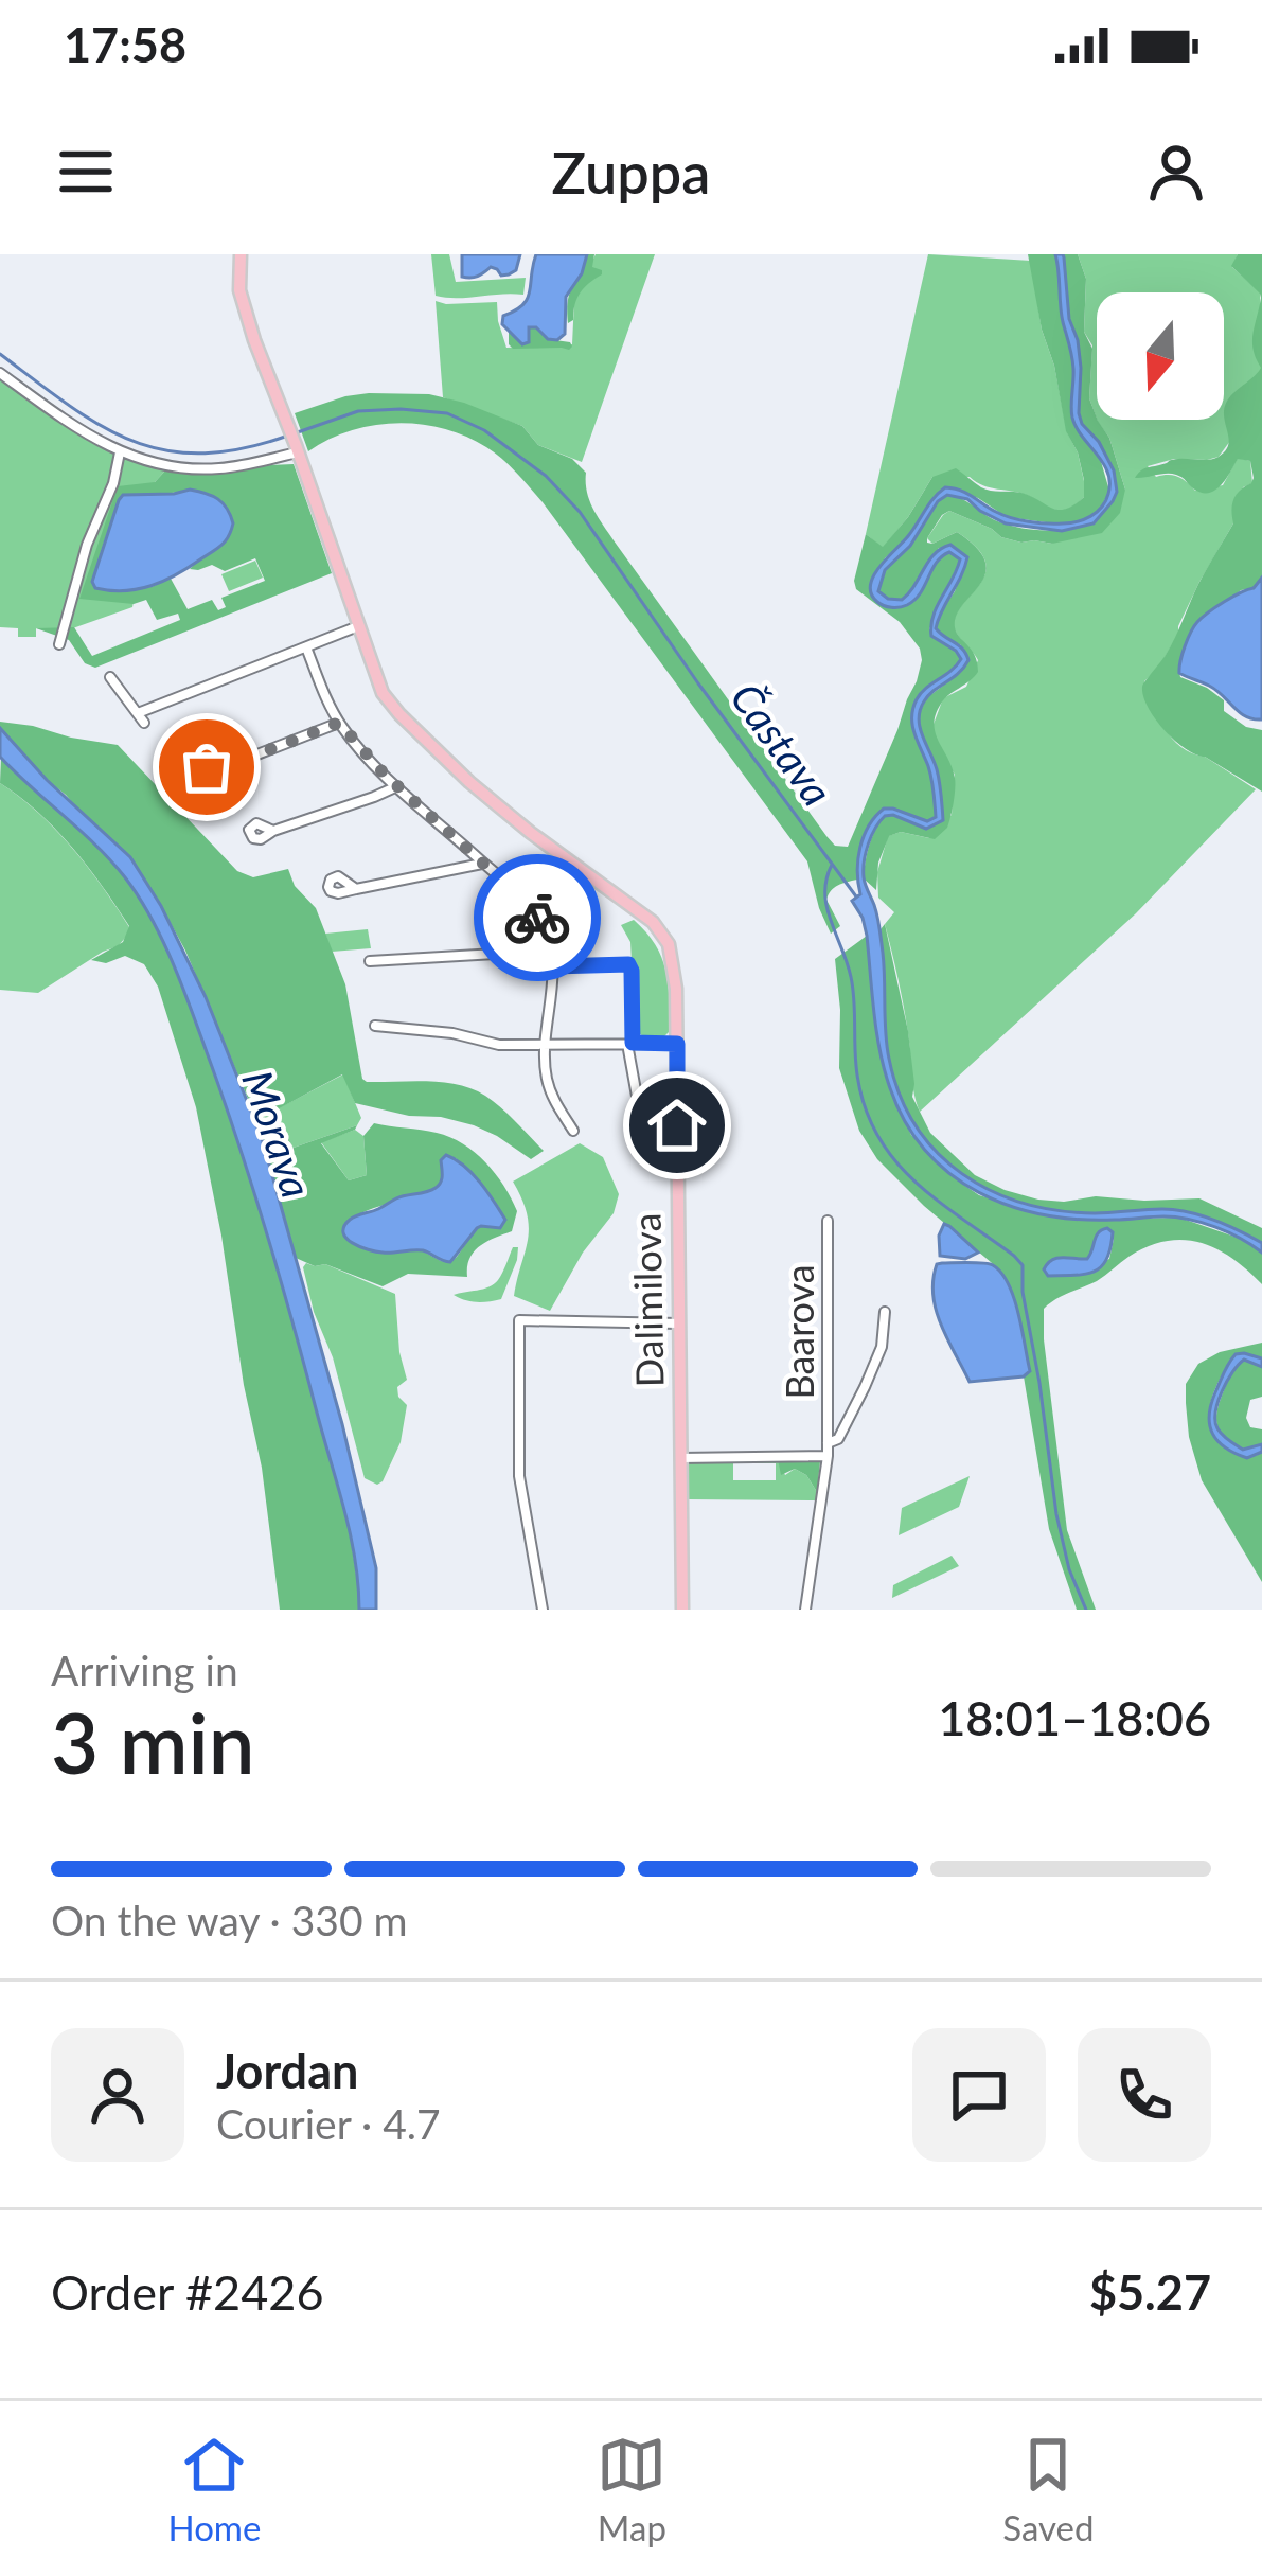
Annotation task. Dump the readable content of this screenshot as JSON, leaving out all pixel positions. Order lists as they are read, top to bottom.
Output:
{
  "streets": {
    "main road": ["Dalimilova"],
    "street": ["Baarova"]
  },
  "water": ["Častava", "Morava"],
  "north": "bottom",
  "page": {
    "status": "17:58",
    "header": "Zuppa",
    "heading": ["3 min", "Arriving in", "18:01–18:06"],
    "panel": [
      "Jordan",
      "Courier · 4.7",
      "Order #2426",
      "$5.27"
    ],
    "bar": "On the way · 330 m",
    "tabs": ["Home", "Map", "Saved"]
  }
}
